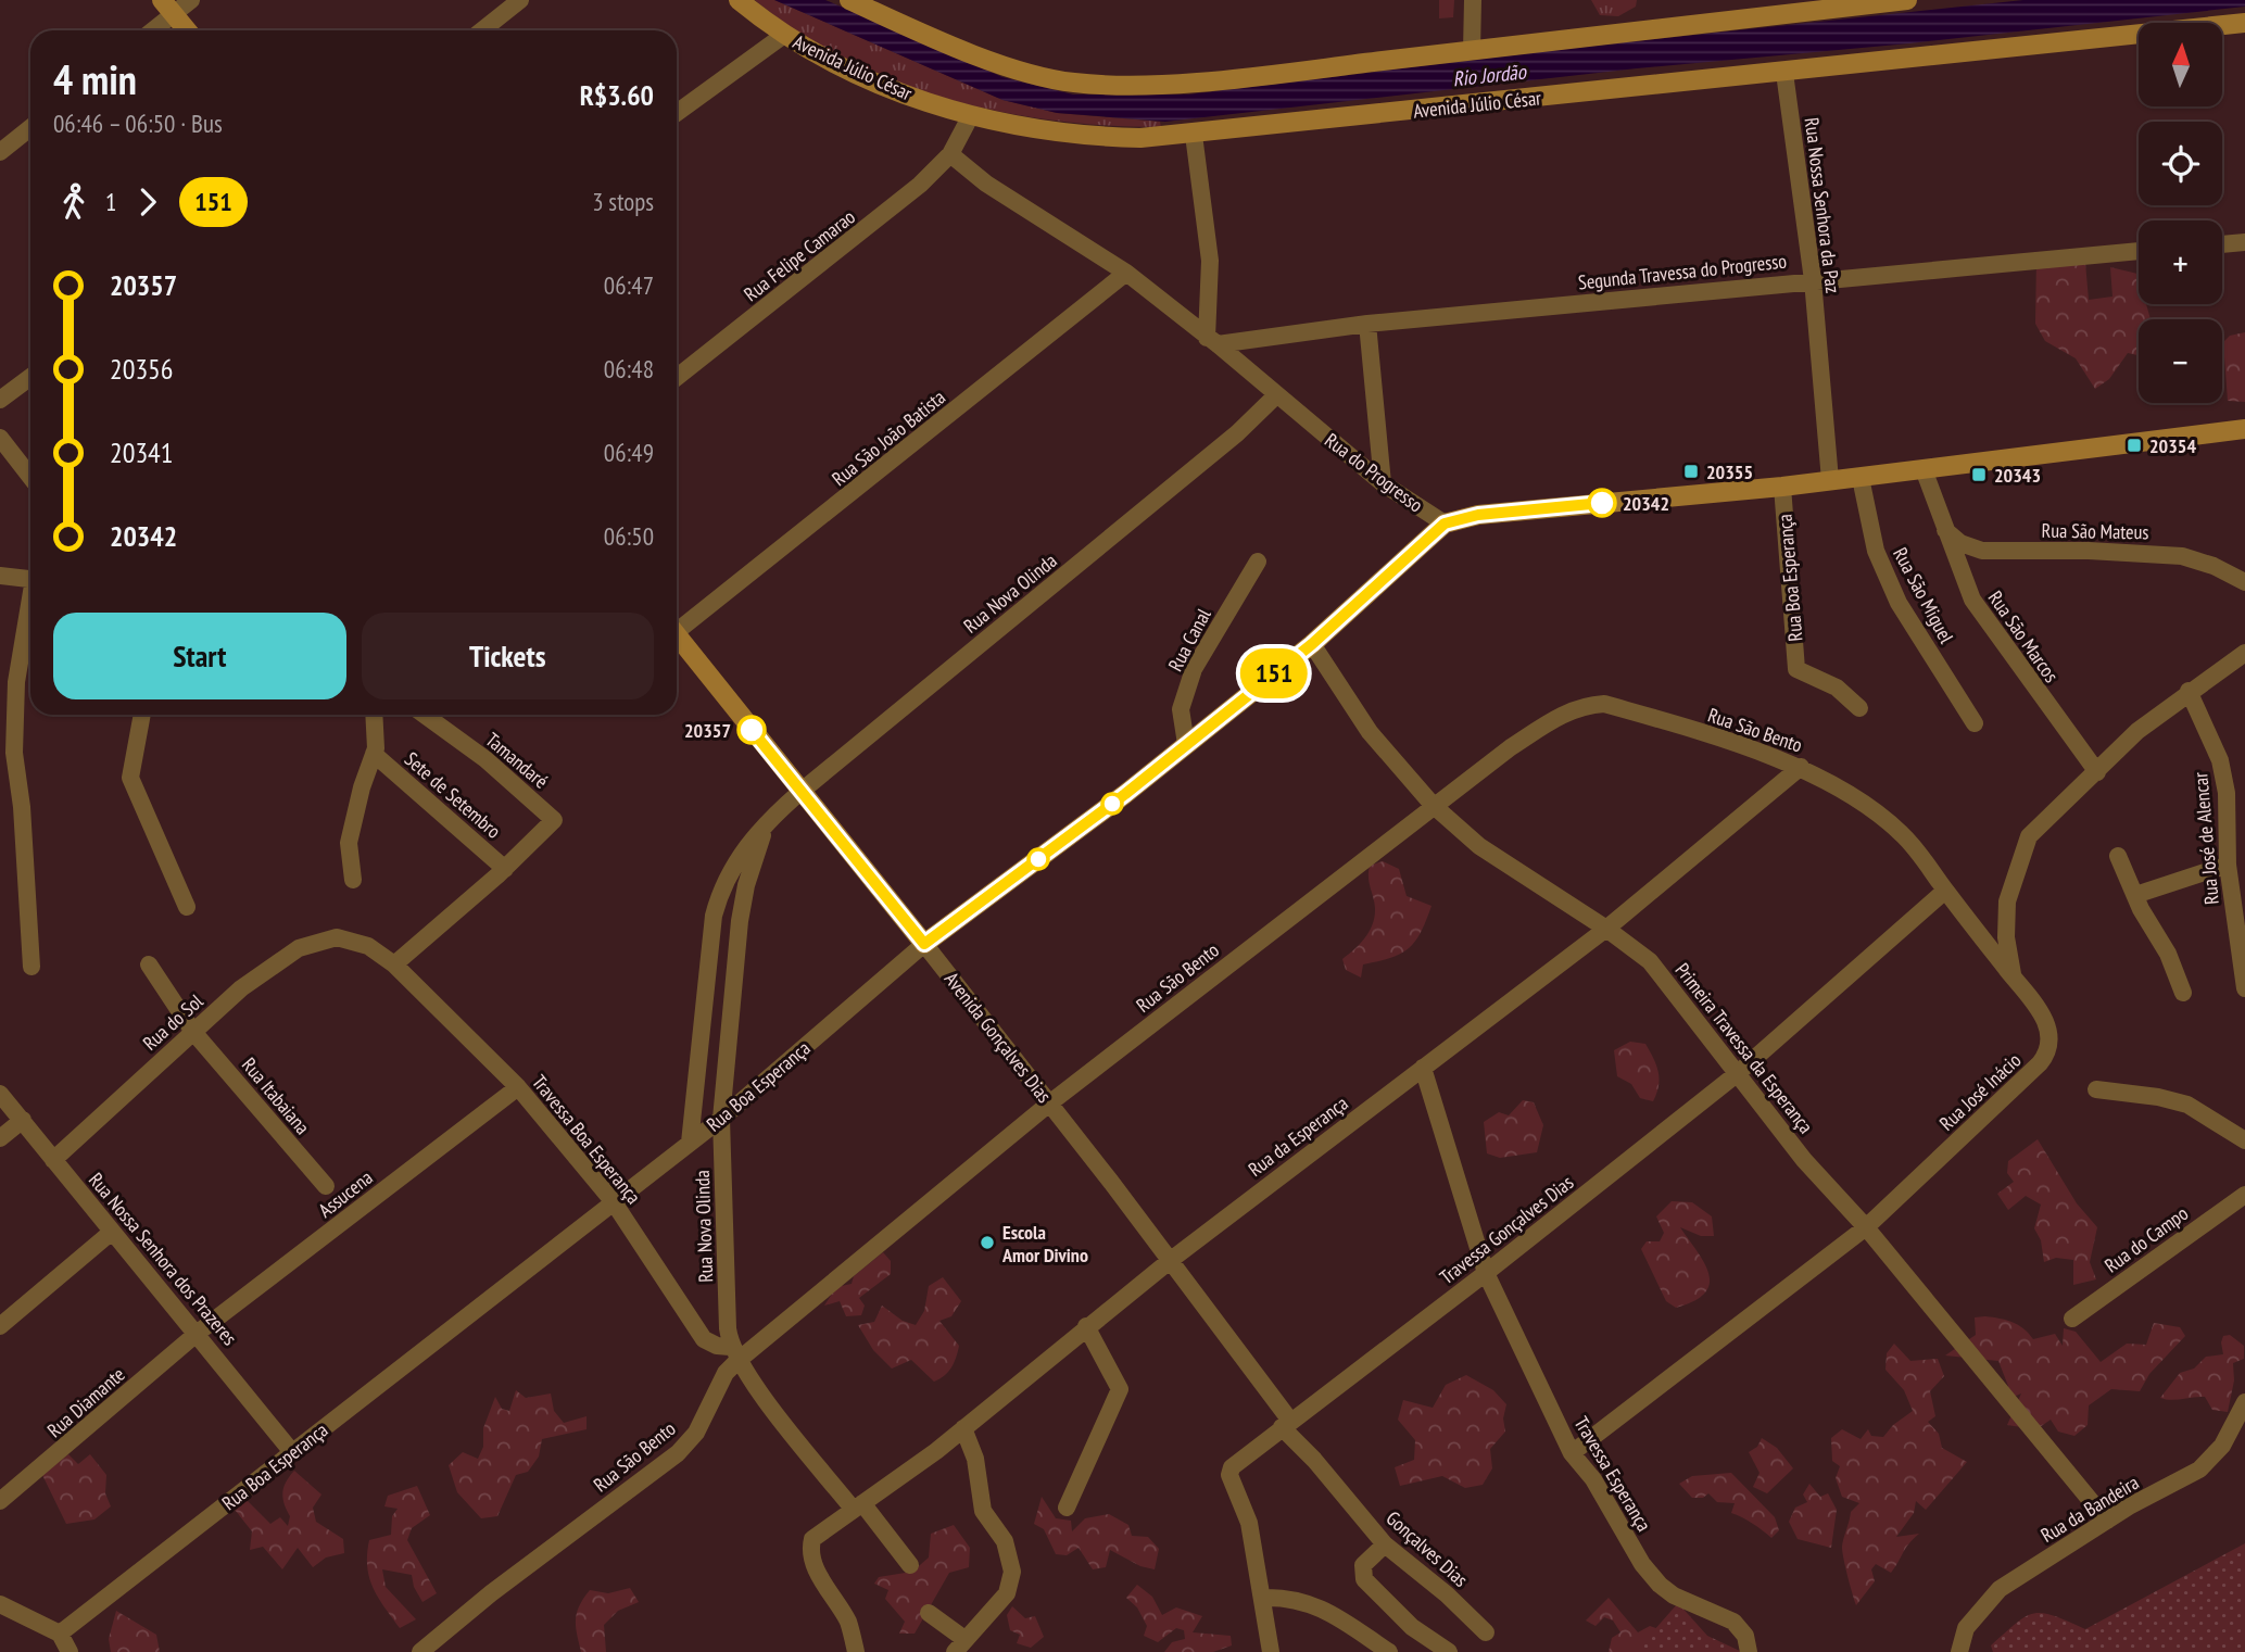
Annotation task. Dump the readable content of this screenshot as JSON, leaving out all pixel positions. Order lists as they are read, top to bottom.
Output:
{
  "streets": {
    "street": [
      "Avenida Júlio César",
      "Rua Nossa Senhora da Paz",
      "Rua Felipe Camarao",
      "Segunda Travessa do Progresso",
      "Rua São João Batista",
      "Rua do Progresso",
      "Rua São Mateus",
      "Rua Boa Esperança",
      "Rua Nova Olinda",
      "Rua São Miguel",
      "Rua São Marcos",
      "Rua Canal",
      "Rua São Bento",
      "Tamandaré",
      "Sete de Setembro",
      "Rua José de Alencar",
      "Rua do Sol",
      "Avenida Gonçalves Dias",
      "Primeira Travessa da Esperança",
      "Rua José Inácio",
      "Rua Itabaiana",
      "Rua da Esperança",
      "Travessa Boa Esperança",
      "Assucena",
      "Travessa Gonçalves Dias",
      "Rua do Campo",
      "Rua Nossa Senhora dos Prazeres",
      "Rua Diamante",
      "Travessa Esperança",
      "Rua da Bandeira",
      "Gonçalves Dias"
    ]
  },
  "crossings": [
    ["Avenida Júlio César", "Rua Nossa Senhora da Paz"],
    ["Rua Nossa Senhora da Paz", "Segunda Travessa do Progresso"],
    ["Rua Felipe Camarao", "Rua do Progresso"],
    ["Segunda Travessa do Progresso", "Rua do Progresso"],
    ["Rua São João Batista", "Rua do Progresso"],
    ["Rua do Progresso", "Rua Boa Esperança"],
    ["Rua do Progresso", "Rua Nova Olinda"],
    ["Rua São Mateus", "Rua São Marcos"],
    ["Rua Boa Esperança", "Rua Nova Olinda"],
    ["Rua Boa Esperança", "Rua Canal"],
    ["Rua Boa Esperança", "Avenida Gonçalves Dias"],
    ["Rua Boa Esperança", "Primeira Travessa da Esperança"],
    ["Rua Boa Esperança", "Travessa Boa Esperança"],
    ["Rua Boa Esperança", "Rua Nossa Senhora dos Prazeres"],
    ["Rua Nova Olinda", "Rua São Bento"],
    ["Rua Nova Olinda", "Avenida Gonçalves Dias"],
    ["Rua Nova Olinda", "Travessa Boa Esperança"],
    ["Rua São Bento", "Avenida Gonçalves Dias"],
    ["Rua São Bento", "Primeira Travessa da Esperança"],
    ["Rua São Bento", "Rua José Inácio"],
    ["Rua São Bento", "Rua da Esperança"],
    ["Rua São Bento", "Travessa Boa Esperança"],
    ["Rua São Bento", "Travessa Gonçalves Dias"],
    ["Tamandaré", "Sete de Setembro"],
    ["Rua do Sol", "Rua Itabaiana"],
    ["Rua do Sol", "Travessa Boa Esperança"],
    ["Rua do Sol", "Rua Nossa Senhora dos Prazeres"],
    ["Avenida Gonçalves Dias", "Rua da Esperança"],
    ["Avenida Gonçalves Dias", "Travessa Gonçalves Dias"],
    ["Avenida Gonçalves Dias", "Gonçalves Dias"],
    ["Primeira Travessa da Esperança", "Rua José Inácio"],
    ["Primeira Travessa da Esperança", "Rua da Esperança"],
    ["Primeira Travessa da Esperança", "Travessa Gonçalves Dias"],
    ["Primeira Travessa da Esperança", "Rua da Bandeira"],
    ["Rua José Inácio", "Travessa Esperança"],
    ["Rua da Esperança", "Travessa Esperança"],
    ["Travessa Boa Esperança", "Assucena"],
    ["Assucena", "Rua Nossa Senhora dos Prazeres"],
    ["Assucena", "Rua Diamante"],
    ["Travessa Gonçalves Dias", "Travessa Esperança"],
    ["Travessa Gonçalves Dias", "Gonçalves Dias"],
    ["Rua Nossa Senhora dos Prazeres", "Rua Diamante"]
  ],
  "water": ["Rio Jordão"],
  "places": {
    "transit": ["20354", "20355", "20343"],
    "other": ["20342", "20357", "Escola Amor Divino"]
  },
  "lines": ["bus line 151"],
  "north": "top",
  "page": {
    "on_map": "151",
    "map_buttons": ["+", "−"],
    "heading": ["4 min", "06:46 – 06:50 · Bus", "R$3.60"],
    "legs": ["1", "151", "3 stops"],
    "list": [
      {
        "name": "20357",
        "value": "06:47"
      },
      {
        "name": "20356",
        "value": "06:48"
      },
      {
        "name": "20341",
        "value": "06:49"
      },
      {
        "name": "20342",
        "value": "06:50"
      }
    ],
    "buttons": ["Start", "Tickets"]
  }
}
